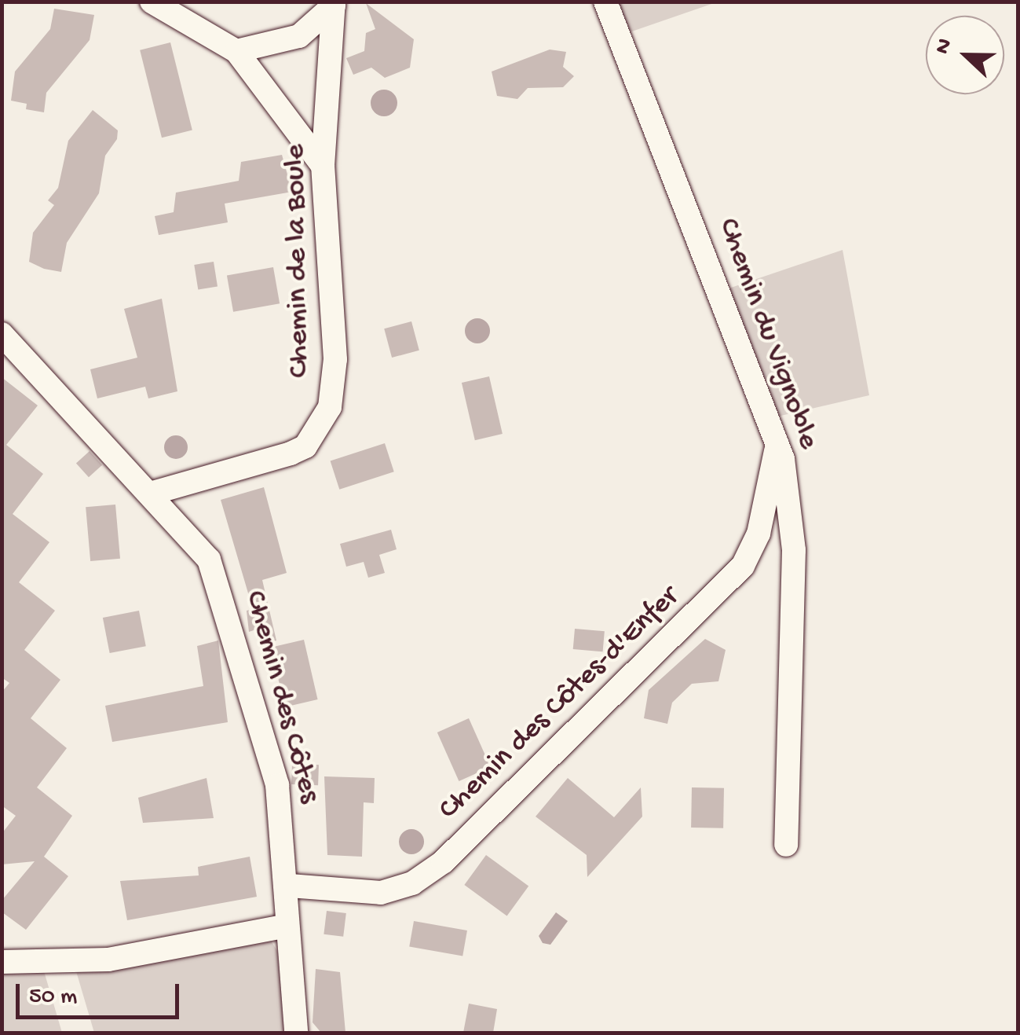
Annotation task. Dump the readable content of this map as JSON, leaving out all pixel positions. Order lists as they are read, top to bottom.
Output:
{
  "streets": {
    "street": [
      "Chemin de la Boule",
      "Chemin du Vignoble",
      "Chemin des Côtes",
      "Chemin des Côtes-d'Enfer"
    ]
  },
  "crossings": [
    ["Chemin de la Boule", "Chemin des Côtes"],
    ["Chemin du Vignoble", "Chemin des Côtes-d'Enfer"],
    ["Chemin des Côtes", "Chemin des Côtes-d'Enfer"]
  ],
  "scale_bar": "50 m",
  "north": "left"
}
